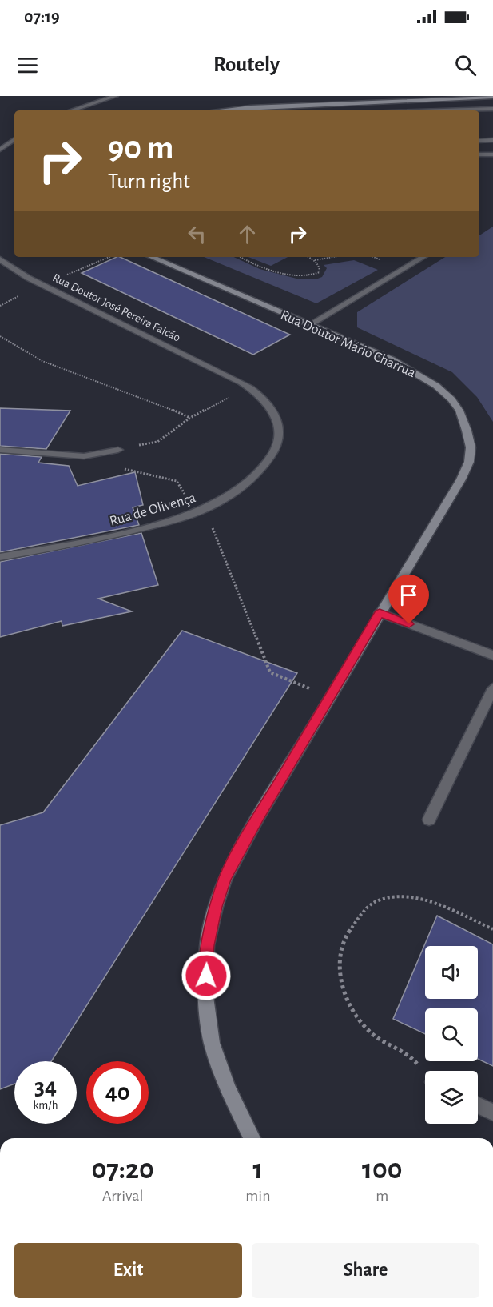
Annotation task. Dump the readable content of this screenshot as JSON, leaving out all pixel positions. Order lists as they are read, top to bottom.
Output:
{
  "streets": {
    "street": ["Rua Doutor José Pereira Falcão", "Rua Doutor Mário Charrua", "Rua de Olivença"]
  },
  "crossings": [
    ["Rua Doutor José Pereira Falcão", "Rua de Olivença"]
  ],
  "page": {
    "status": "07:19",
    "header": "Routely",
    "turn": ["90 m", "Turn right"],
    "speed": "34 km/h",
    "limit": "40",
    "eta": [
      "07:20",
      "Arrival",
      "1",
      "min",
      "100",
      "m"
    ],
    "buttons": ["Exit", "Share"]
  }
}
